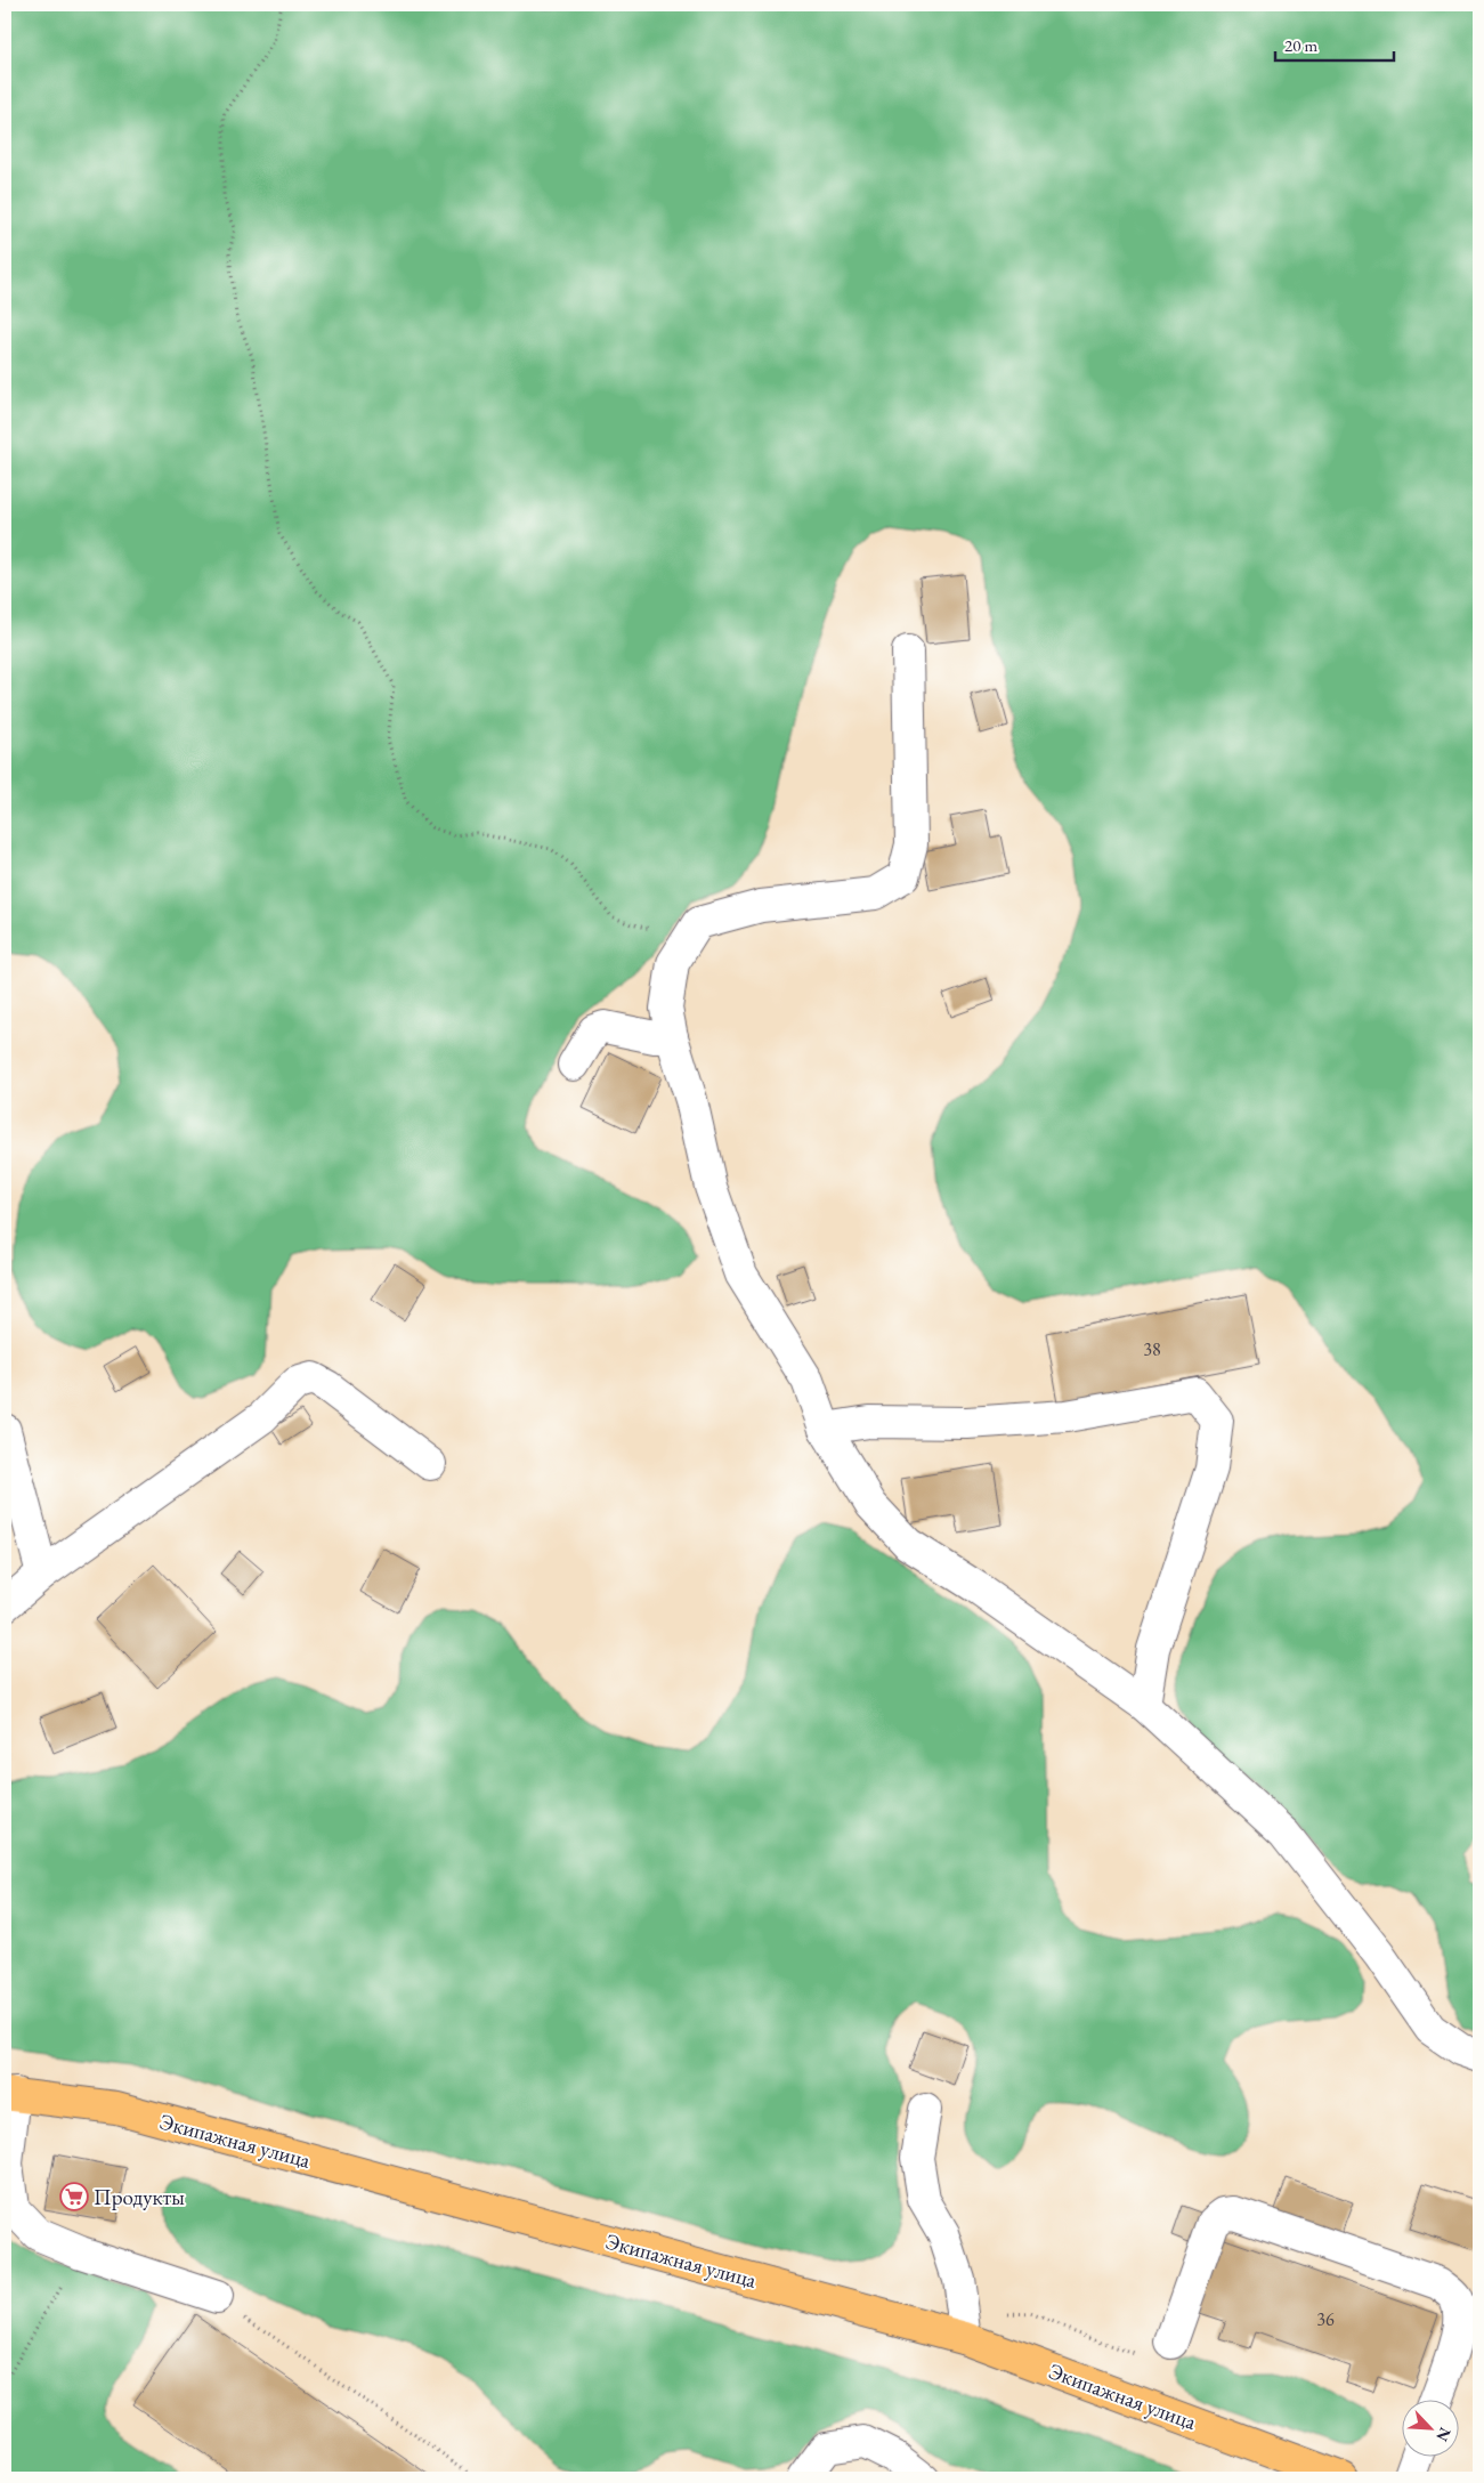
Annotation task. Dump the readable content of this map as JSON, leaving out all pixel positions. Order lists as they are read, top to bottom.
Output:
{
  "streets": {
    "main road": ["Экипажная улица"]
  },
  "places": {
    "supermarket": ["Продукты"]
  },
  "house_numbers": ["38", "36"],
  "scale_bar": "20 m",
  "north": "bottom right"
}
